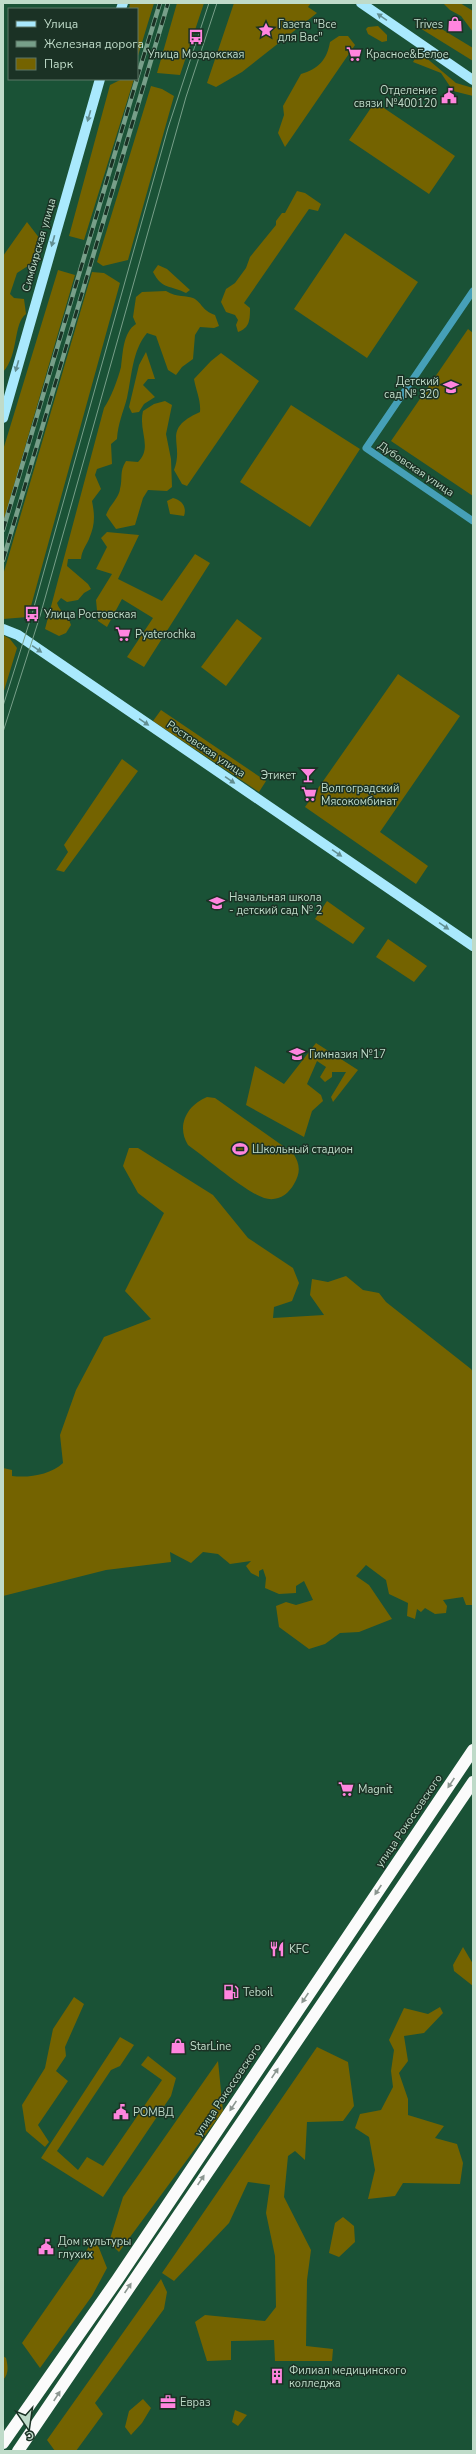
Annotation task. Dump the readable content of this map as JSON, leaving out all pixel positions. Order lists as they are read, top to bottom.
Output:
{
  "streets": {
    "highway": ["улица Рокоссовского"],
    "main road": ["Симбирская улица", "Ростовская улица"],
    "street": ["Дубовская улица"]
  },
  "one_way": ["Симбирская улица", "Ростовская улица"],
  "places": {
    "shop": ["Trives", "StarLine"],
    "place": ["Газета \"Все для Вас\""],
    "bus stop": ["Улица Моздокская", "Улица Ростовская"],
    "supermarket": [
      "Красное&Белое",
      "Pyaterochka",
      "Волгоградский Мясокомбинат",
      "Magnit"
    ],
    "public building": ["Отделение связи №400120", "РОМВД", "Дом культуры глухих"],
    "school or university": ["Детский сад № 320", "Начальная школа - детский сад № 2", "Гимназия №17"],
    "bar": ["Этикет"],
    "sports": ["Школьный стадион"],
    "restaurant": ["KFC"],
    "fuel station": ["Teboil"],
    "building": ["Филиал медицинского колледжа"],
    "office": ["Евраз"]
  },
  "legend": ["Улица", "Железная дорога", "Парк"],
  "north": "bottom"
}
